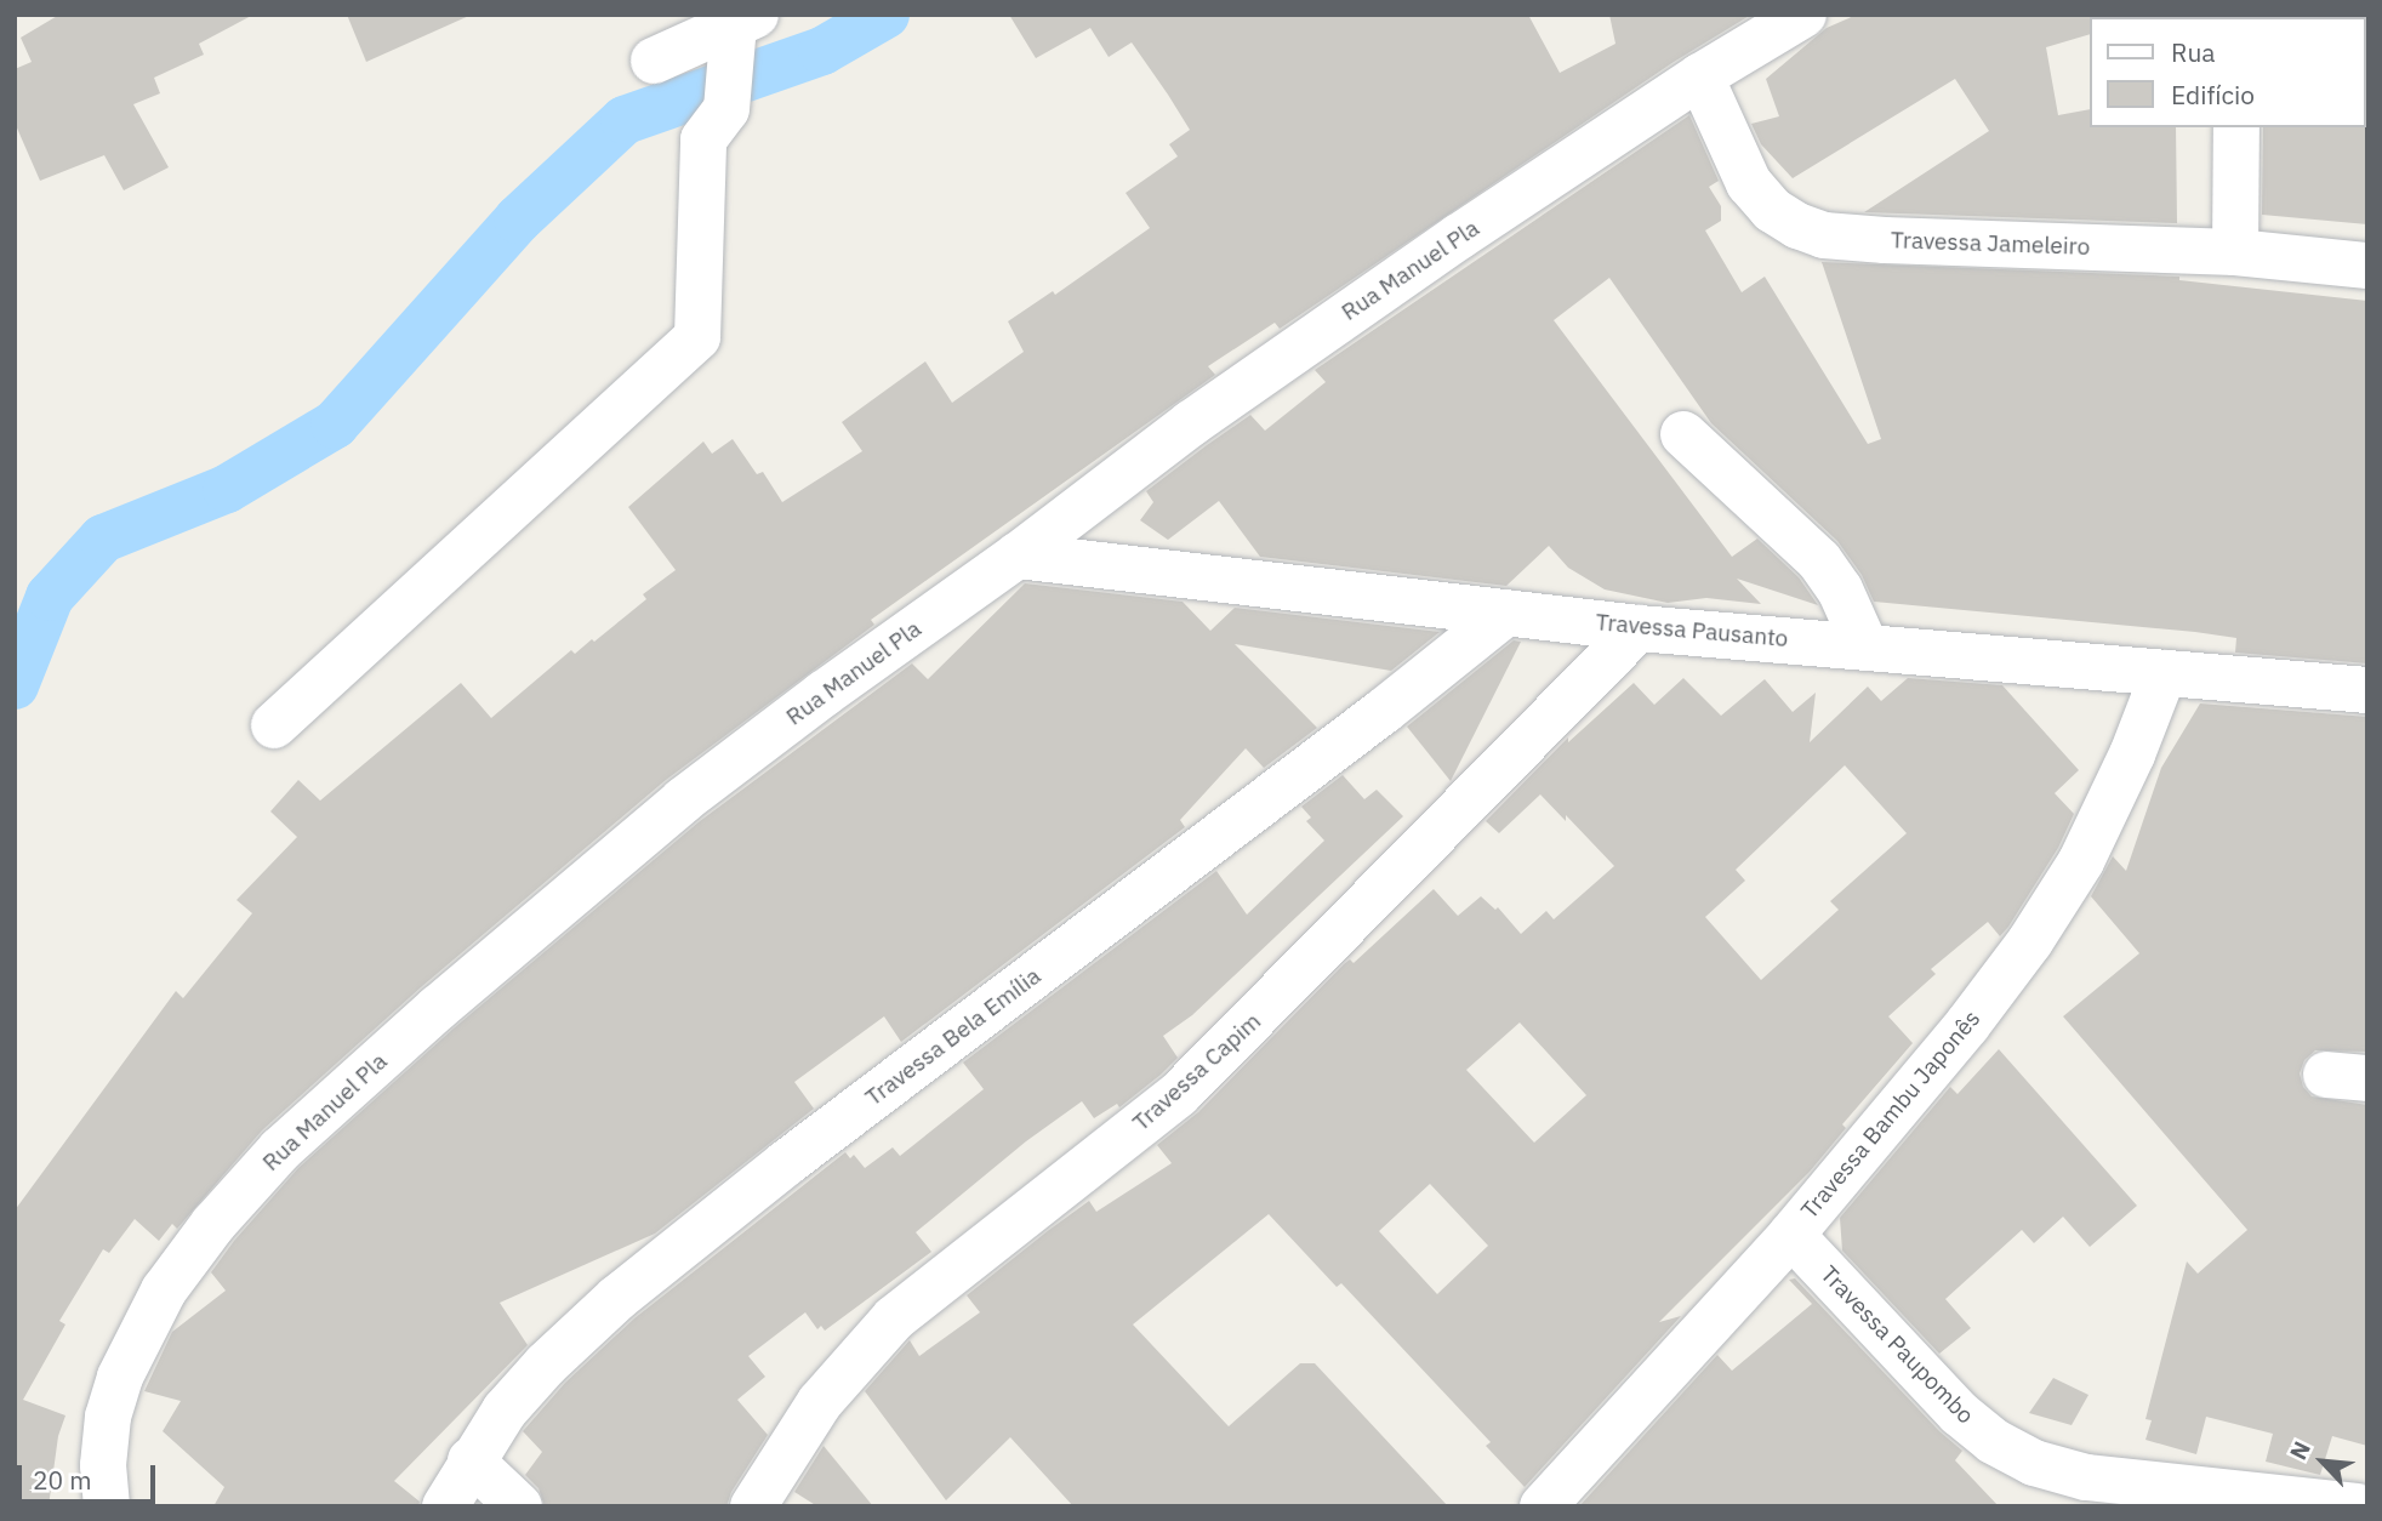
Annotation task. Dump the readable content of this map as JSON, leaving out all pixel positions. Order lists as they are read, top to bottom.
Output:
{
  "streets": {
    "street": [
      "Travessa Jameleiro",
      "Rua Manuel Pla",
      "Travessa Pausanto",
      "Travessa Bela Emília",
      "Travessa Capim",
      "Travessa Bambu Japonês",
      "Travessa Paupombo"
    ]
  },
  "crossings": [
    ["Travessa Jameleiro", "Rua Manuel Pla"],
    ["Rua Manuel Pla", "Travessa Pausanto"],
    ["Travessa Pausanto", "Travessa Bela Emília"],
    ["Travessa Pausanto", "Travessa Capim"],
    ["Travessa Pausanto", "Travessa Bambu Japonês"],
    ["Travessa Bambu Japonês", "Travessa Paupombo"]
  ],
  "legend": ["Rua", "Edifício"],
  "scale_bar": "20 m",
  "north": "top left"
}
